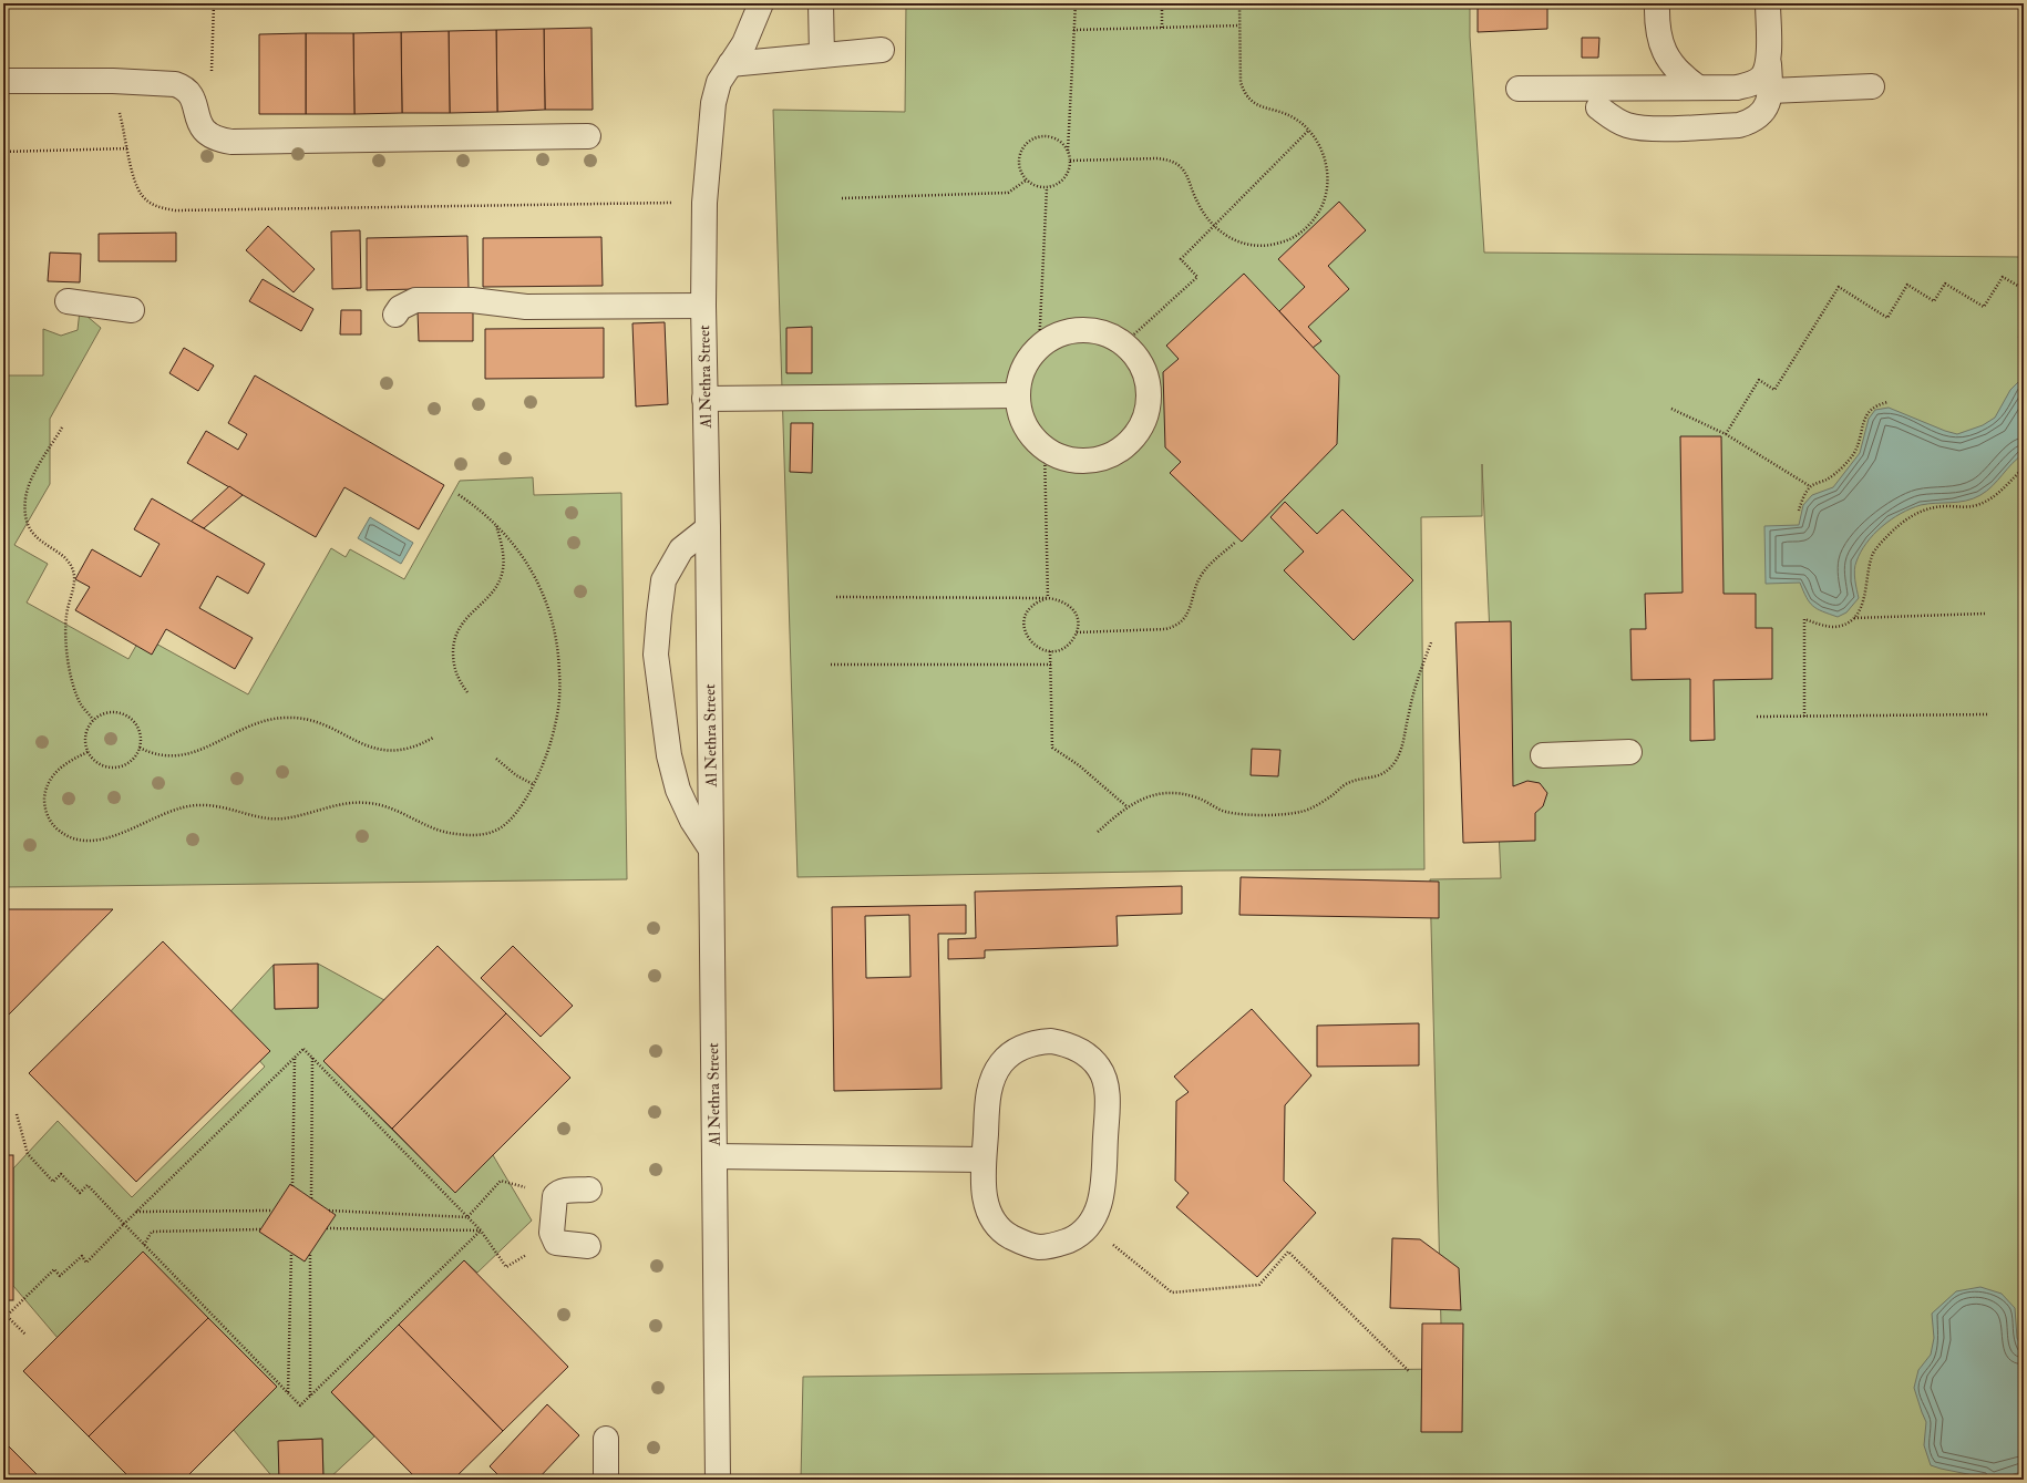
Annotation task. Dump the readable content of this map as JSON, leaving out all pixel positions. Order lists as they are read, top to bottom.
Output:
{
  "streets": {
    "street": ["Al Nethra Street"]
  }
}
